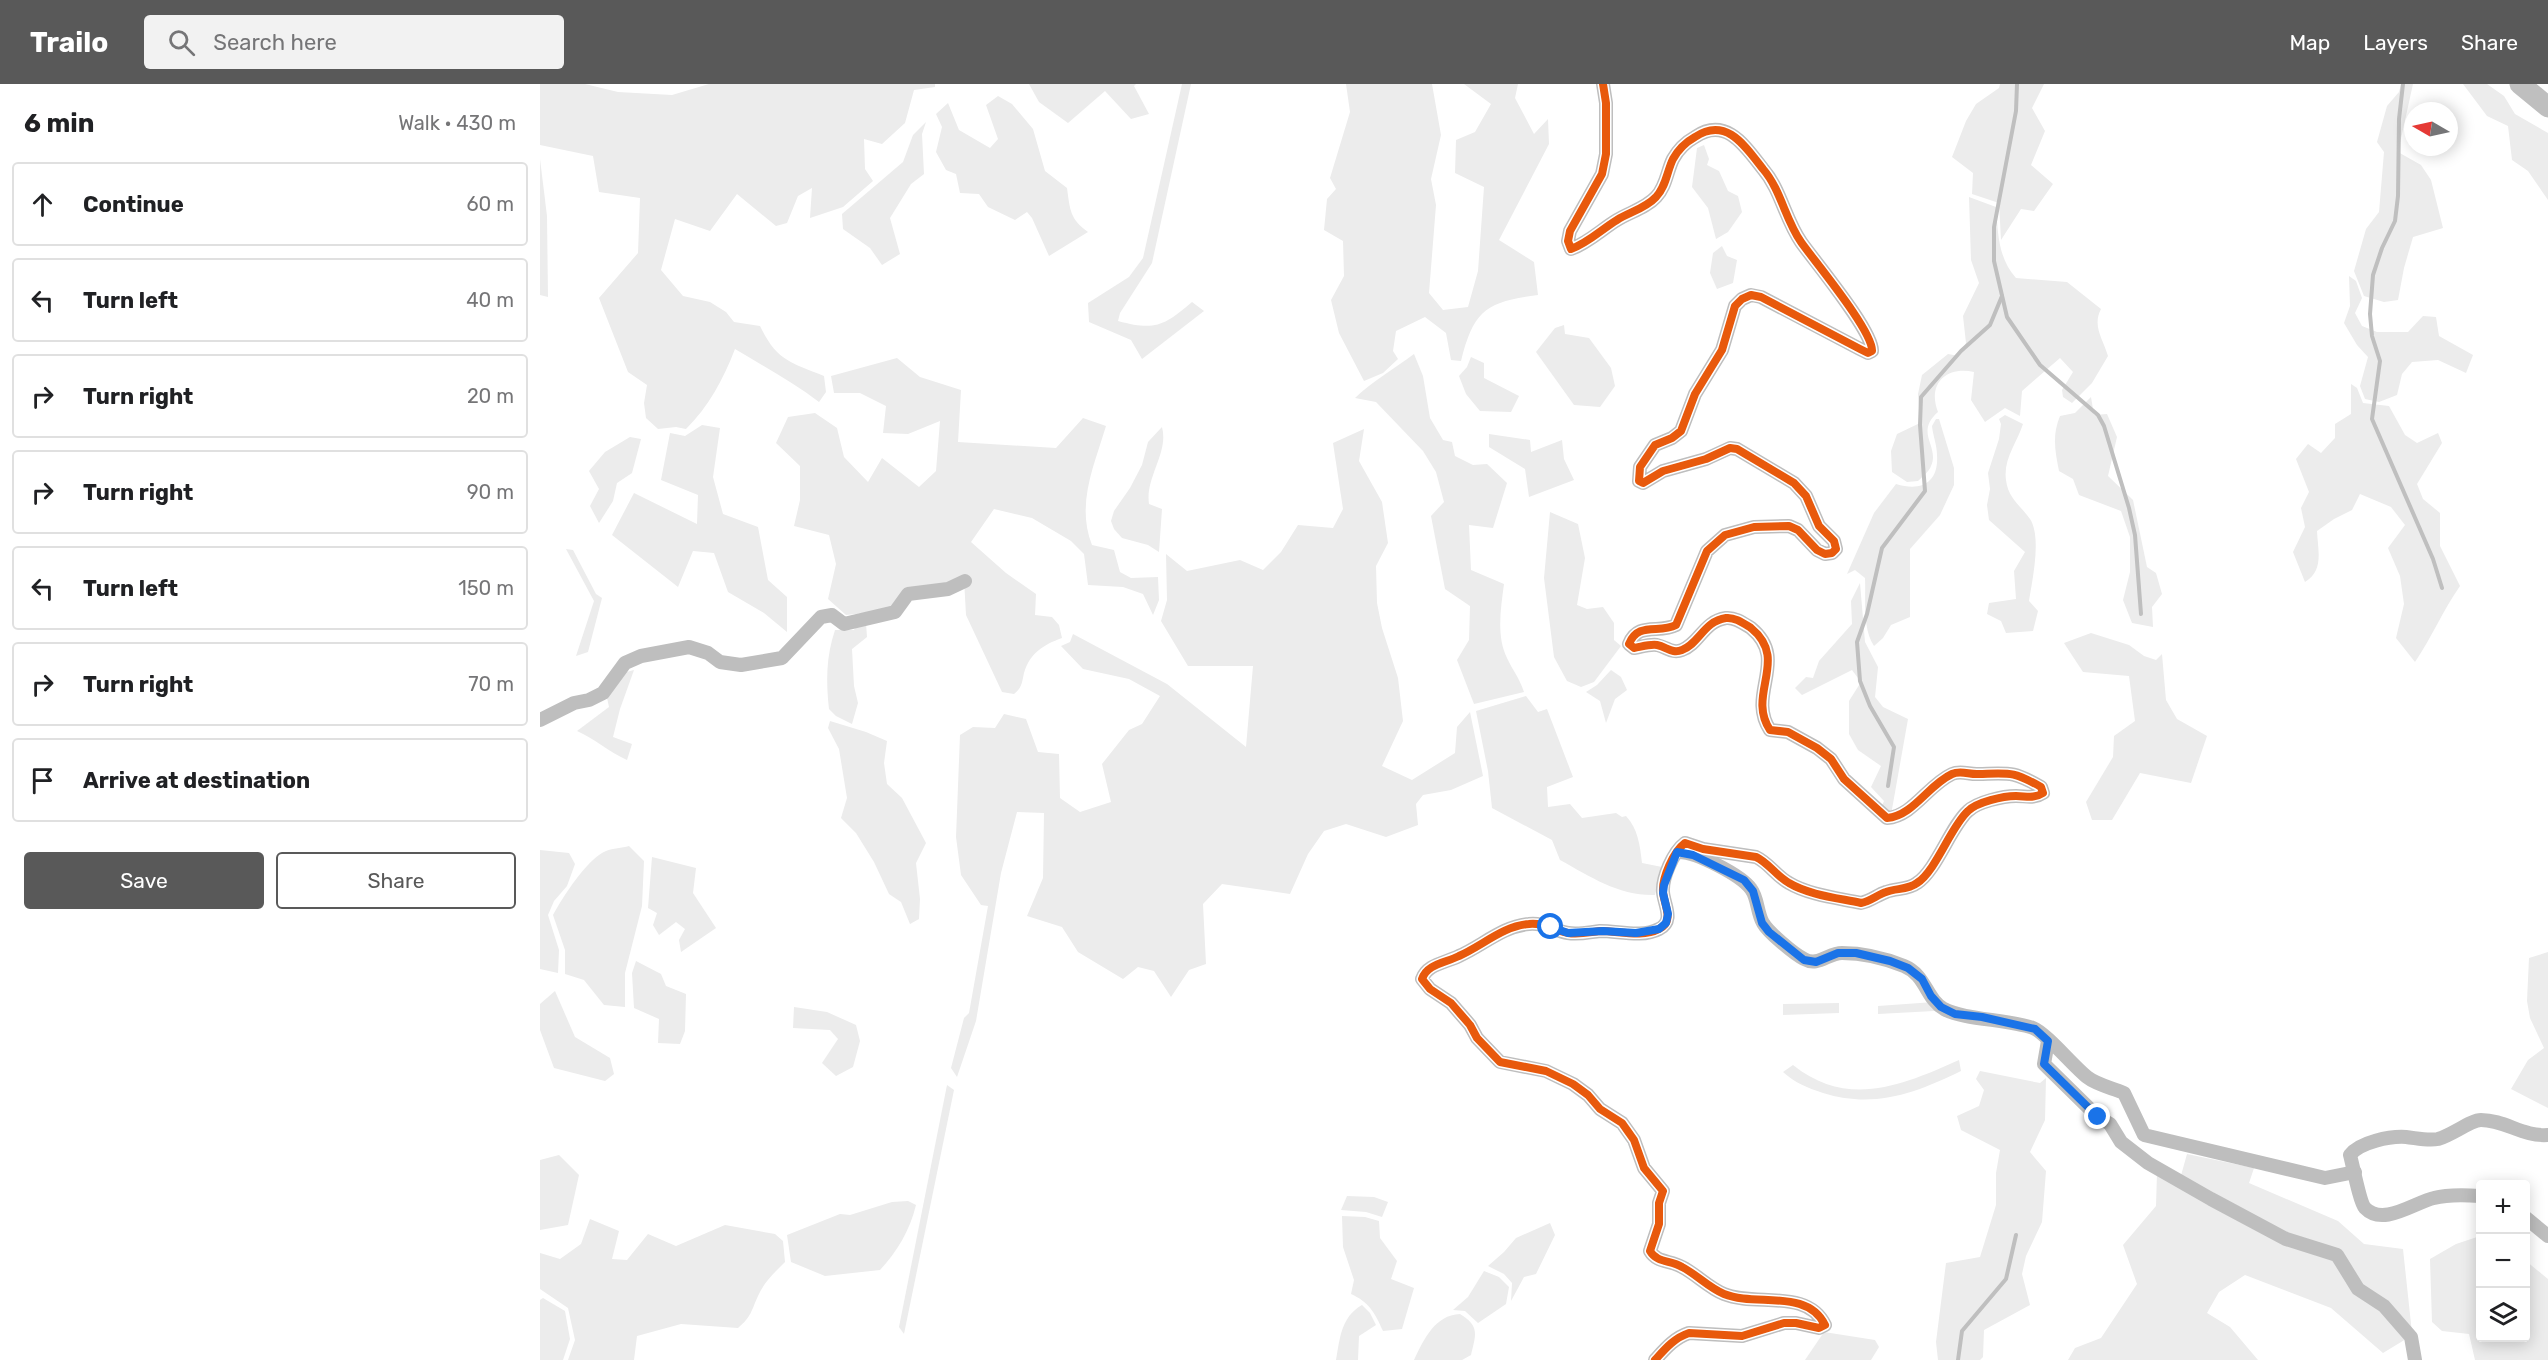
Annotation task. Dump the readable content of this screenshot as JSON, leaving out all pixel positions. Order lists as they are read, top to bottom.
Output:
{
  "north": "left",
  "page": {
    "header": "Trailo",
    "search": "Search here",
    "nav": ["Map", "Layers", "Share"],
    "heading": ["6 min", "Walk · 430 m"],
    "list": [
      ["Continue", "60 m"],
      ["Turn left", "40 m"],
      ["Turn right", "20 m"],
      ["Turn right", "90 m"],
      ["Turn left", "150 m"],
      ["Turn right", "70 m"],
      "Arrive at destination"
    ],
    "buttons": ["Save", "Share"],
    "map_buttons": ["+", "−"]
  }
}
